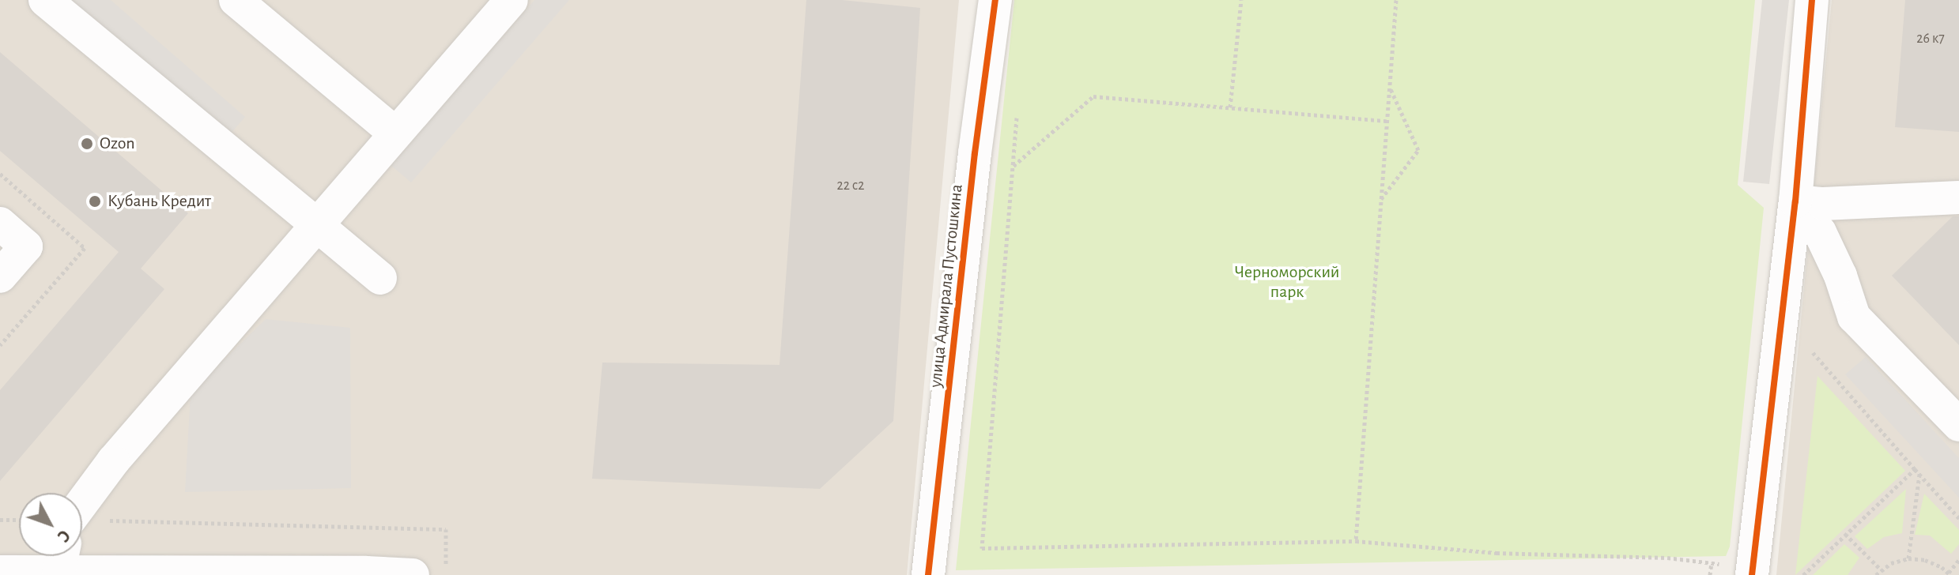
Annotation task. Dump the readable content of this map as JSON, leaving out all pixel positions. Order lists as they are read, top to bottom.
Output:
{
  "streets": {
    "street": ["улица Адмирала Пустошкина"]
  },
  "parks": ["Черноморский парк"],
  "places": ["Ozon", "Кубань Кредит"],
  "house_numbers": ["26 к7", "22 с2"],
  "north": "bottom right"
}
